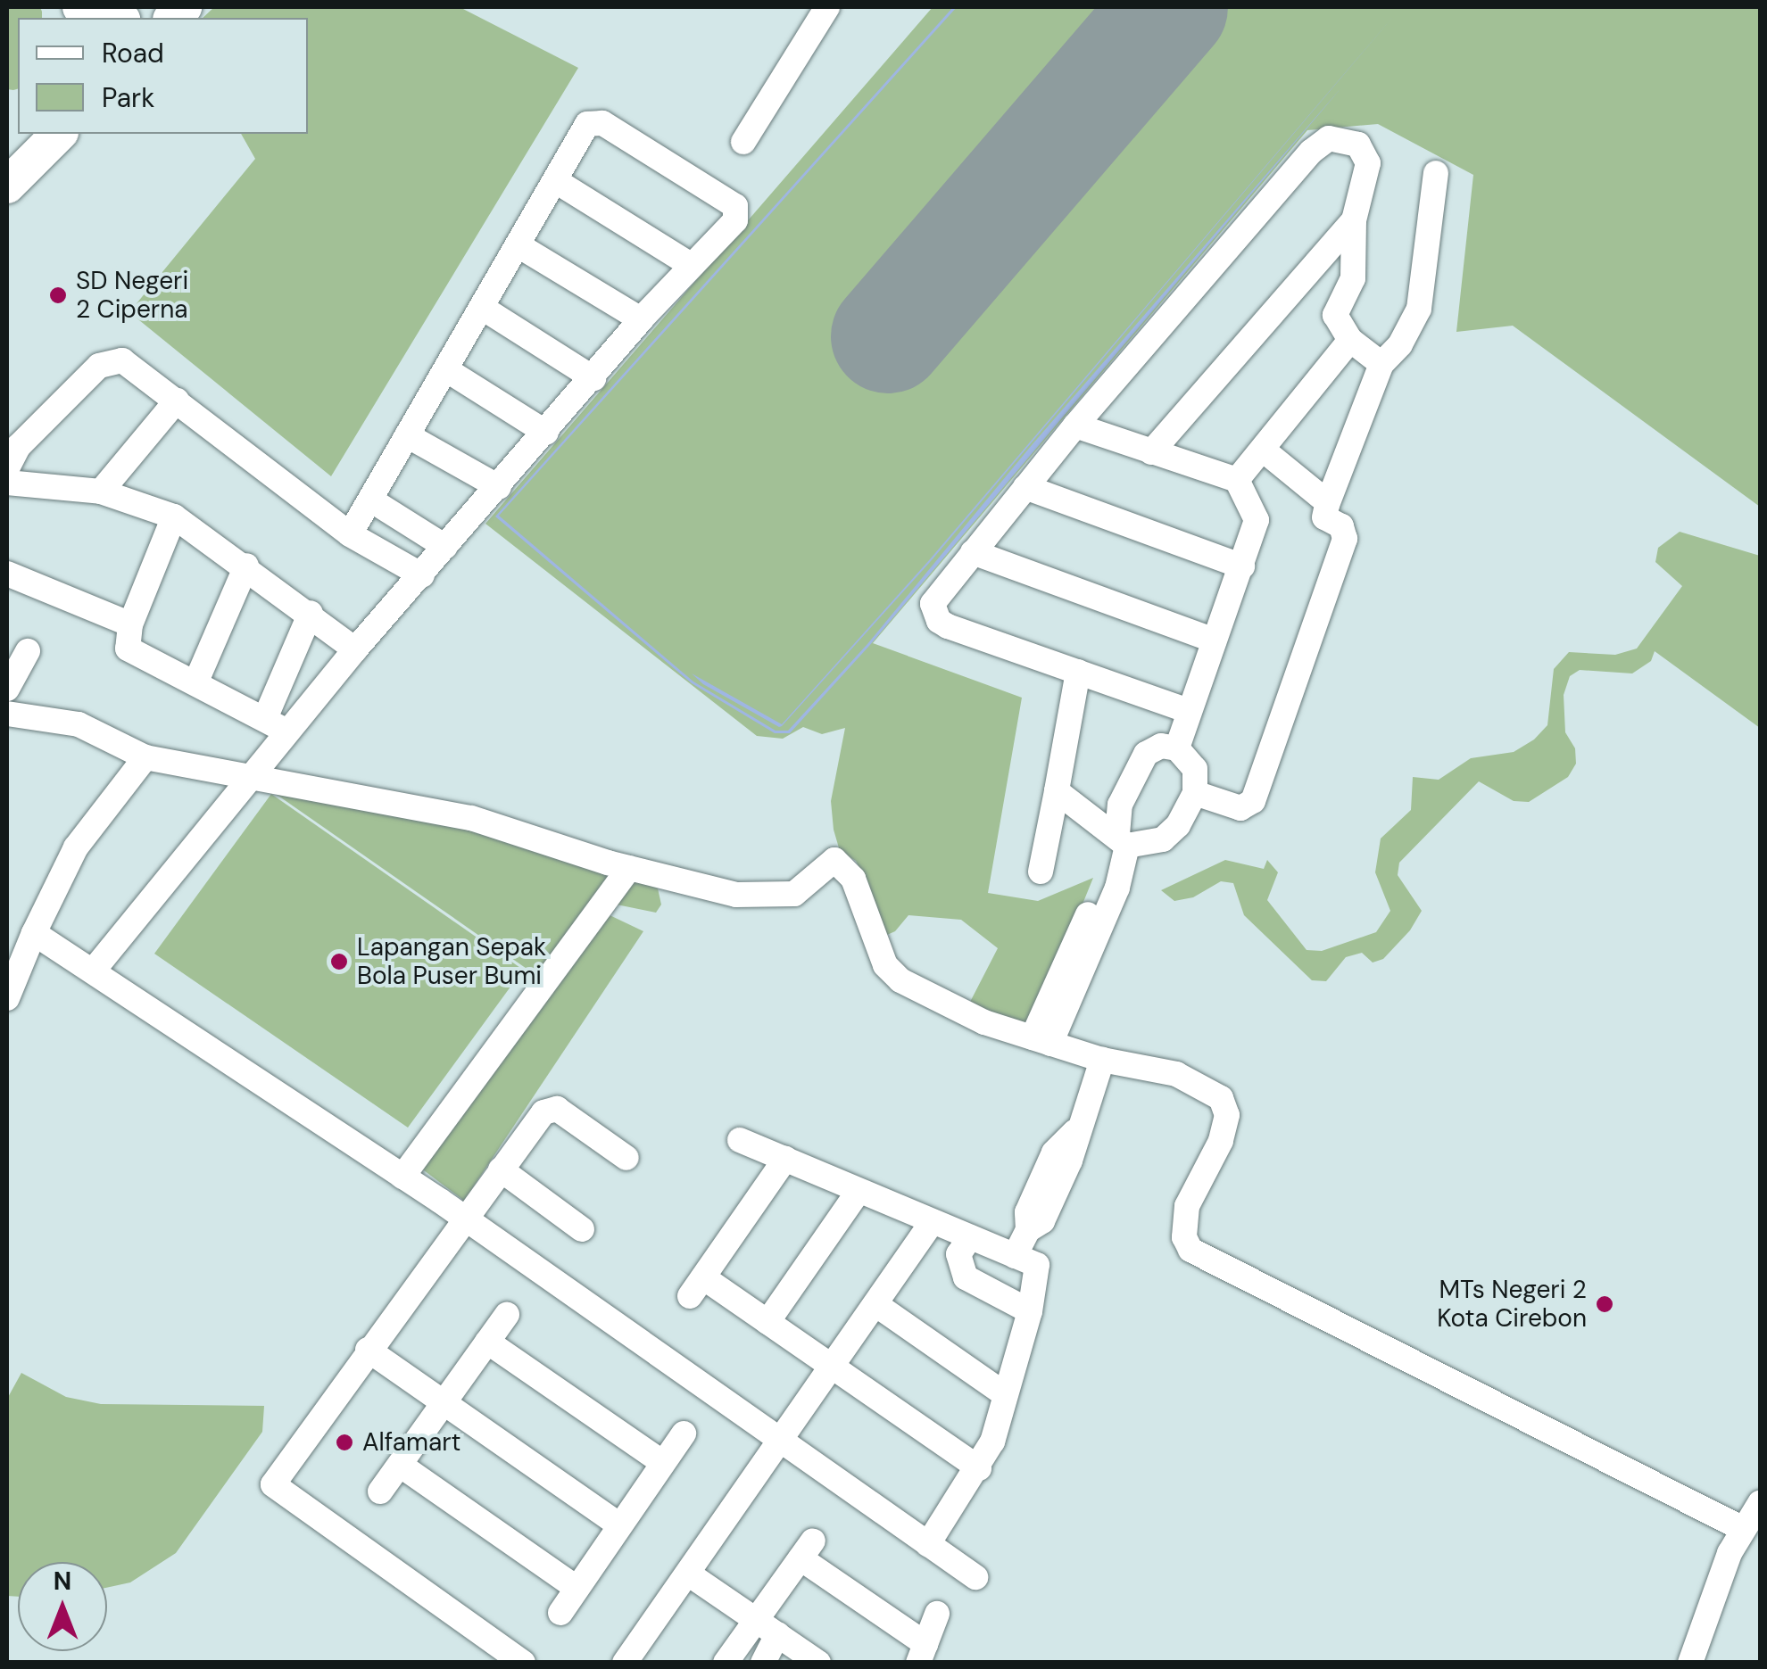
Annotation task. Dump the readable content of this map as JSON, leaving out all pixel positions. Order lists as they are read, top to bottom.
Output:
{
  "places": [
    "SD Negeri 2 Ciperna",
    "Lapangan Sepak Bola Puser Bumi",
    "MTs Negeri 2 Kota Cirebon",
    "Alfamart"
  ],
  "legend": ["Road", "Park"],
  "north": "top"
}
